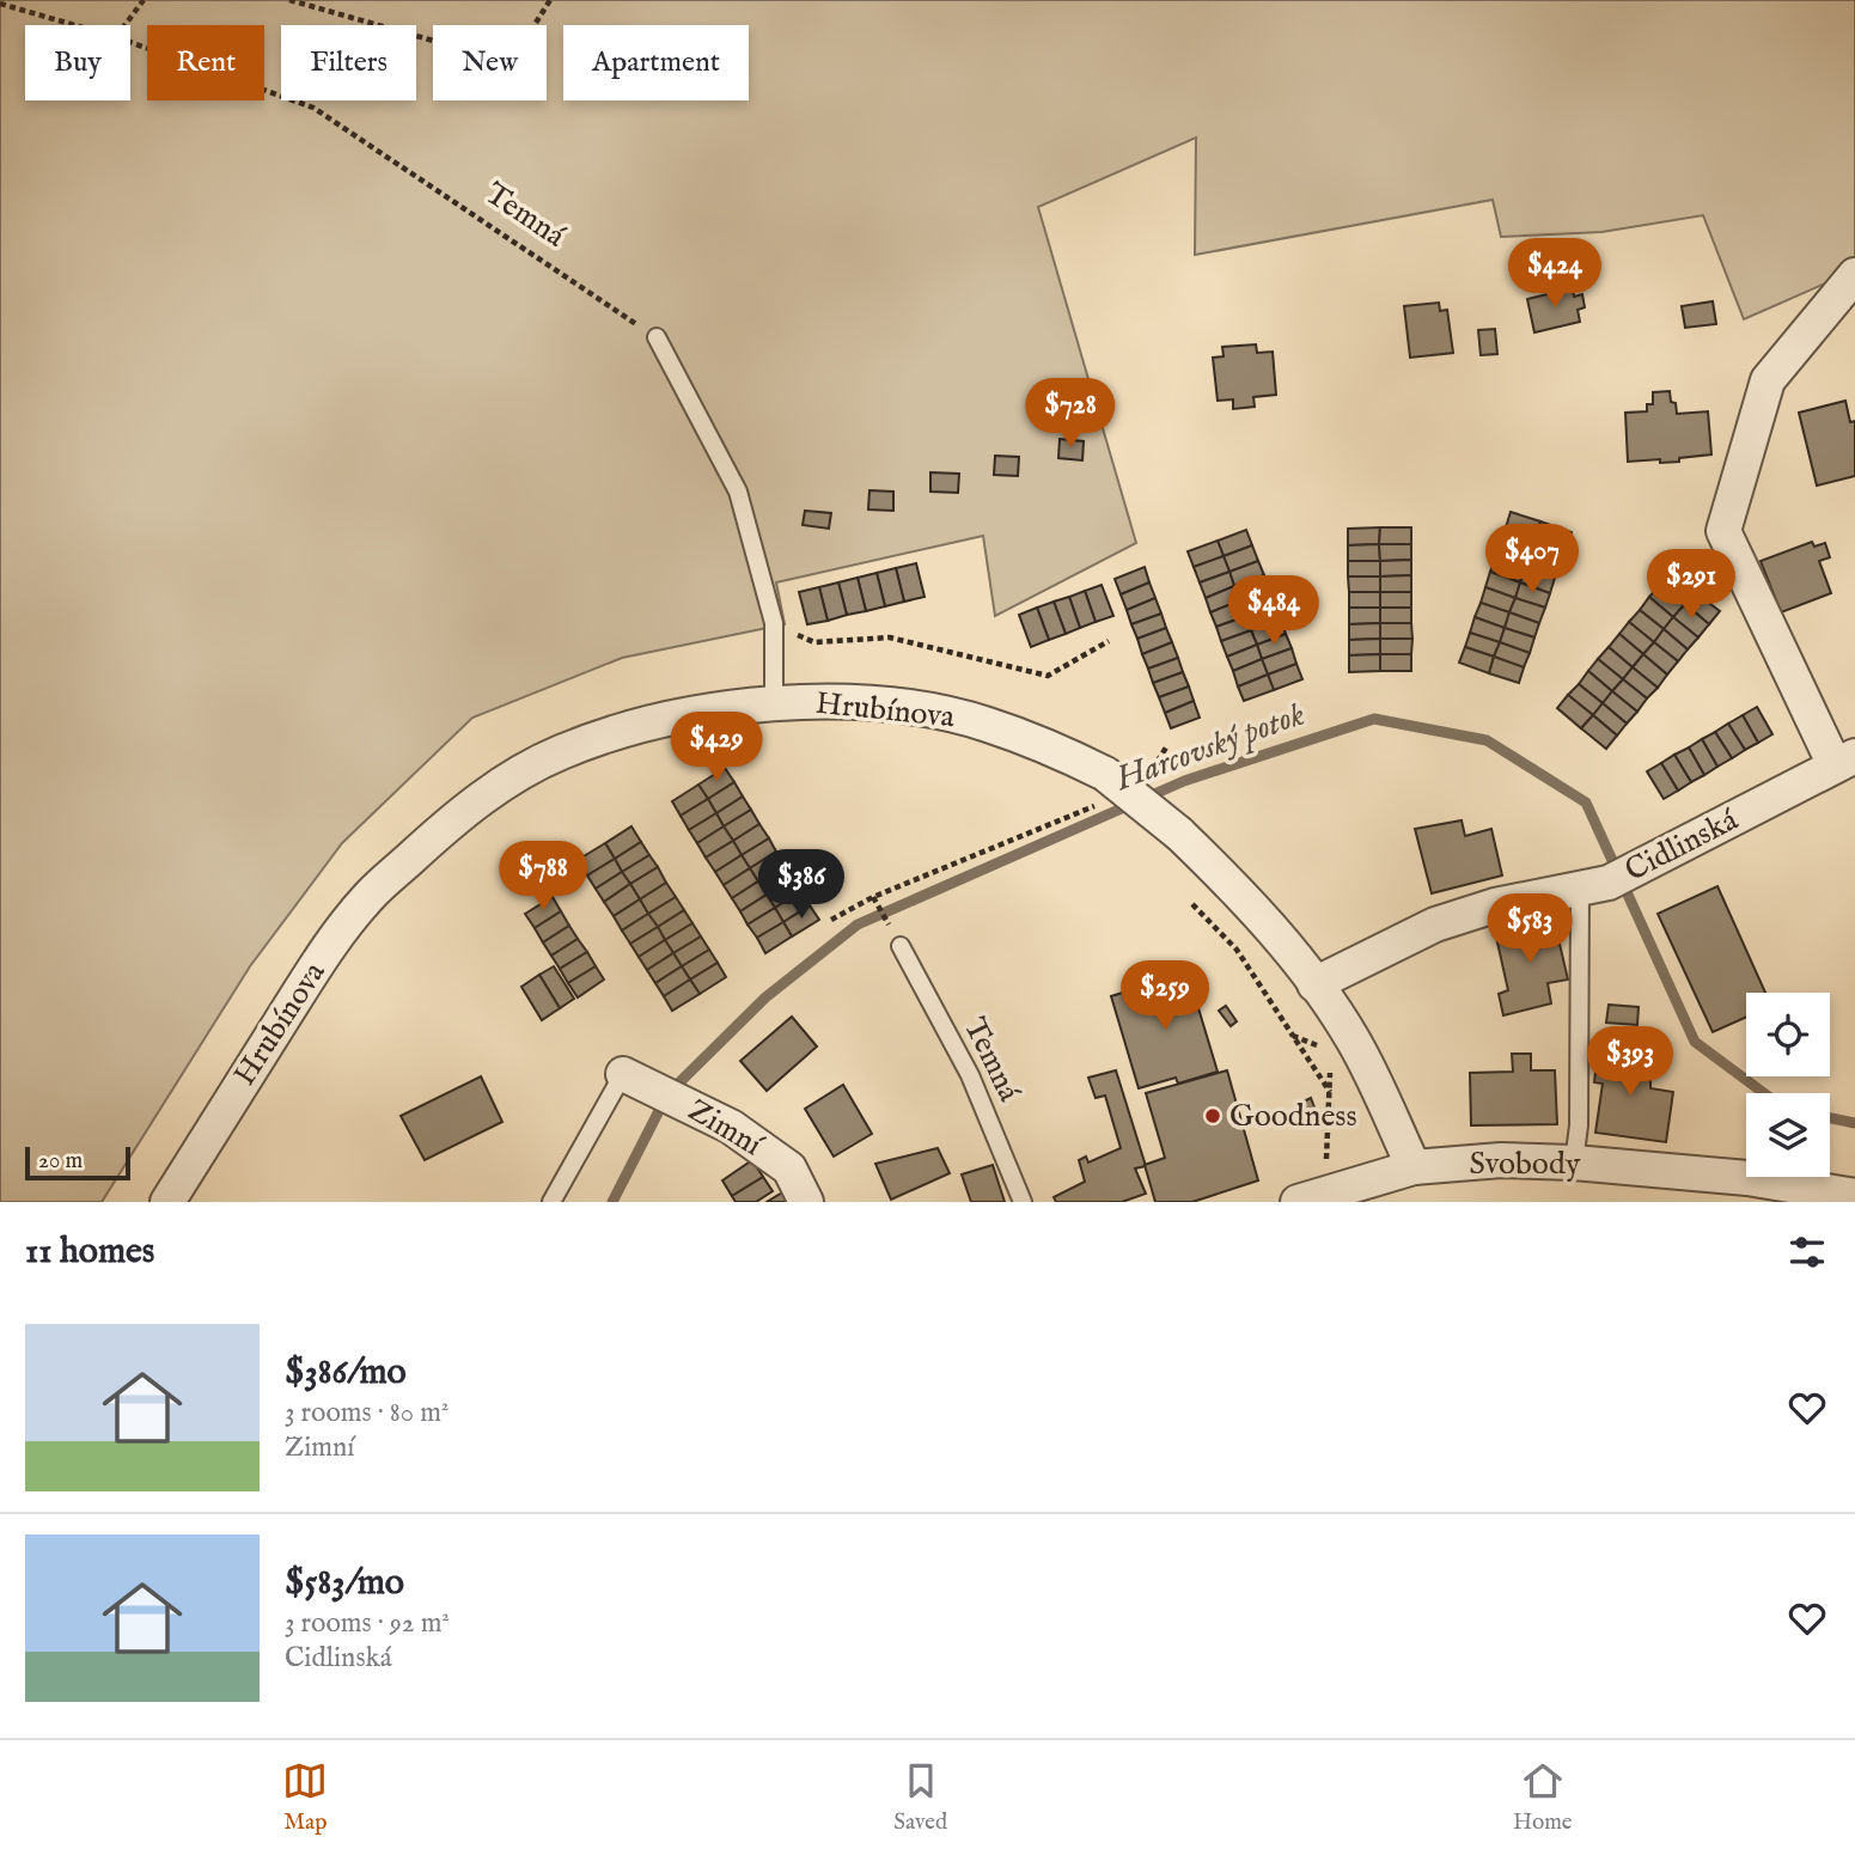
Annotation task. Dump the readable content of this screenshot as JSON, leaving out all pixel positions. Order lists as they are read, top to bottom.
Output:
{
  "streets": {
    "street": [
      "Hrubínova",
      "Cidlinská",
      "Zimní",
      "Svobody"
    ],
    "lane": ["Temná"]
  },
  "crossings": [
    ["Hrubínova", "Cidlinská"],
    ["Hrubínova", "Svobody"]
  ],
  "water": ["Harcovský potok"],
  "places": ["Goodness"],
  "scale_bar": "20 m",
  "page": {
    "chip": [
      "Buy",
      "Rent",
      "Filters",
      "New",
      "Apartment"
    ],
    "price": [
      "$424",
      "$728",
      "$407",
      "$291",
      "$484",
      "$429",
      "$788",
      "$386",
      "$583",
      "$259",
      "$393"
    ],
    "scale": "20 m",
    "heading": "11 homes",
    "list": [
      {
        "name": "$386/mo",
        "note": "3 rooms · 80 m² · Zimní"
      },
      {
        "name": "$583/mo",
        "note": "3 rooms · 92 m² · Cidlinská"
      }
    ],
    "tabs": ["Map", "Saved", "Home"]
  }
}
